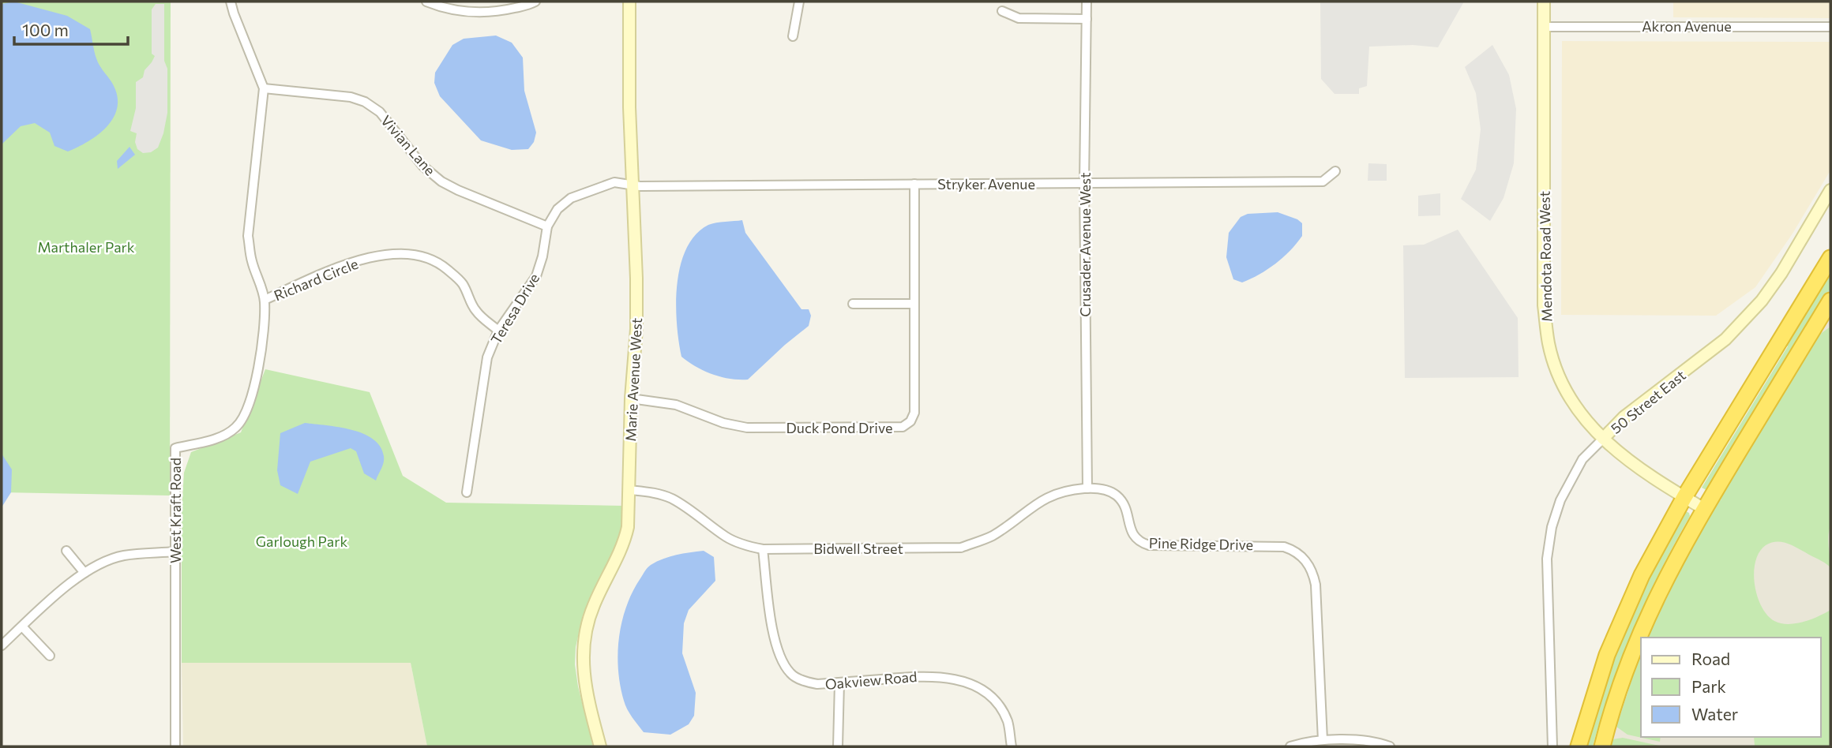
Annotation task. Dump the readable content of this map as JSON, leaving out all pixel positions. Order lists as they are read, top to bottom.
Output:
{
  "streets": {
    "street": [
      "Akron Avenue",
      "Vivian Lane",
      "Stryker Avenue",
      "Crusader Avenue West",
      "Mendota Road West",
      "Richard Circle",
      "Teresa Drive",
      "Marie Avenue West",
      "50 Street East",
      "Duck Pond Drive",
      "West Kraft Road",
      "Pine Ridge Drive",
      "Bidwell Street",
      "Oakview Road"
    ]
  },
  "crossings": [
    ["Akron Avenue", "Mendota Road West"],
    ["Vivian Lane", "Teresa Drive"],
    ["Vivian Lane", "West Kraft Road"],
    ["Stryker Avenue", "Crusader Avenue West"],
    ["Stryker Avenue", "Teresa Drive"],
    ["Stryker Avenue", "Marie Avenue West"],
    ["Stryker Avenue", "Duck Pond Drive"],
    ["Crusader Avenue West", "Pine Ridge Drive"],
    ["Crusader Avenue West", "Bidwell Street"],
    ["Mendota Road West", "50 Street East"],
    ["Richard Circle", "Teresa Drive"],
    ["Richard Circle", "West Kraft Road"],
    ["Teresa Drive", "Marie Avenue West"],
    ["Marie Avenue West", "Duck Pond Drive"],
    ["Marie Avenue West", "Bidwell Street"],
    ["Pine Ridge Drive", "Bidwell Street"],
    ["Bidwell Street", "Oakview Road"]
  ],
  "parks": ["Marthaler Park", "Garlough Park"],
  "legend": ["Road", "Park", "Water"],
  "scale_bar": "100 m"
}
